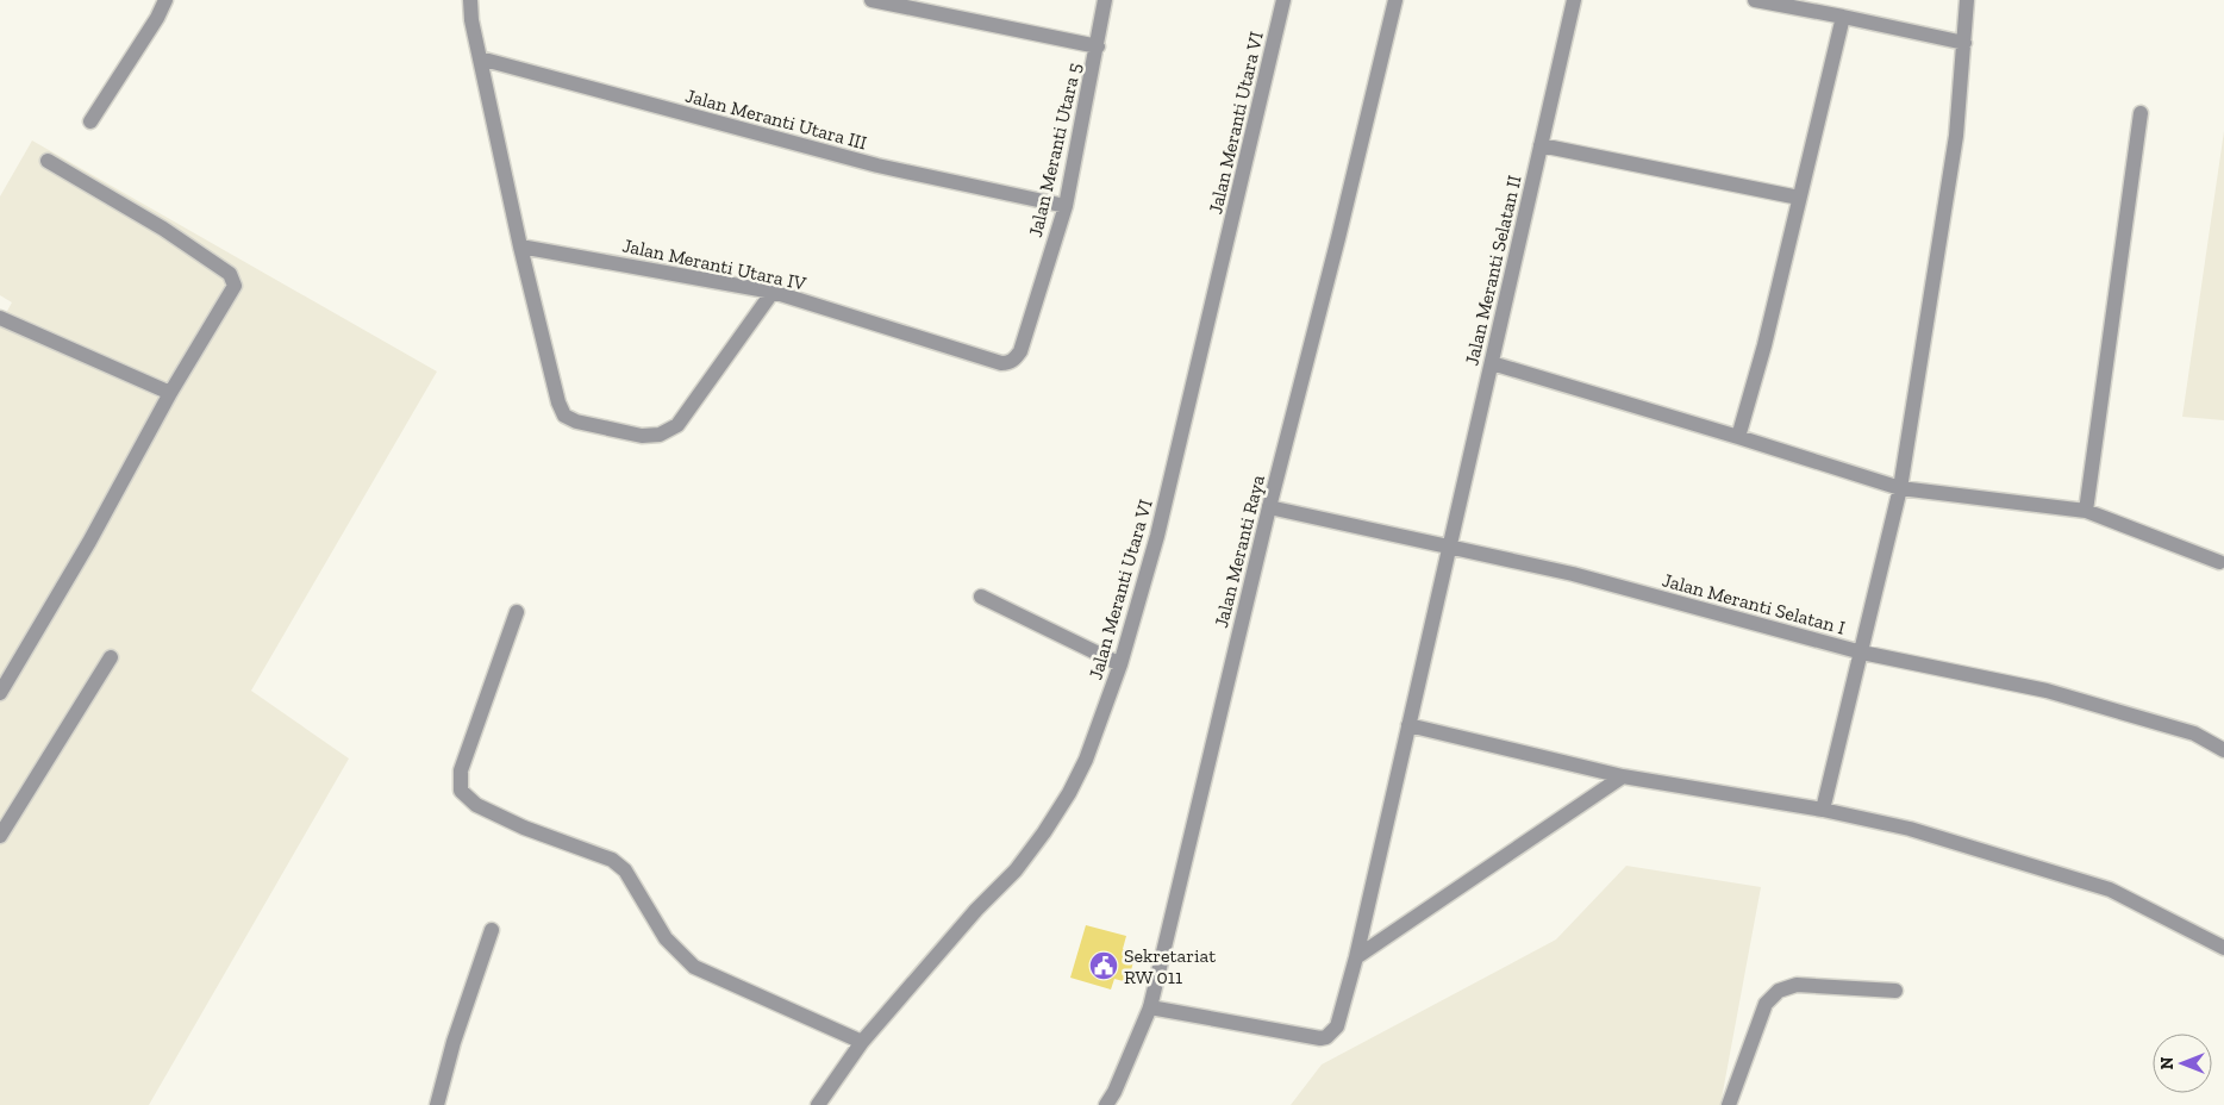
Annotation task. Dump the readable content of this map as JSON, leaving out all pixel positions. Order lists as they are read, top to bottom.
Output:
{
  "streets": {
    "street": [
      "Jalan Meranti Utara III",
      "Jalan Meranti Utara VI",
      "Jalan Meranti Utara 5",
      "Jalan Meranti Utara IV",
      "Jalan Meranti Selatan II",
      "Jalan Meranti Raya",
      "Jalan Meranti Selatan I"
    ]
  },
  "crossings": [
    ["Jalan Meranti Utara III", "Jalan Meranti Utara 5"],
    ["Jalan Meranti Utara 5", "Jalan Meranti Utara IV"],
    ["Jalan Meranti Selatan II", "Jalan Meranti Raya"],
    ["Jalan Meranti Selatan II", "Jalan Meranti Selatan I"],
    ["Jalan Meranti Raya", "Jalan Meranti Selatan I"]
  ],
  "places": {
    "public building": ["Sekretariat RW 011"]
  },
  "north": "left"
}
